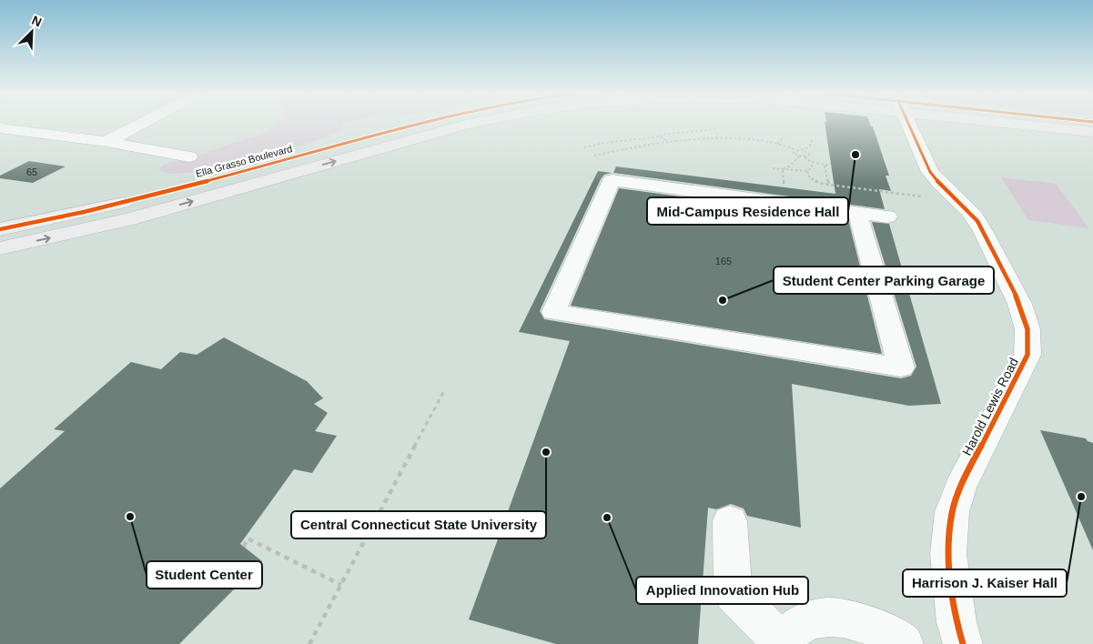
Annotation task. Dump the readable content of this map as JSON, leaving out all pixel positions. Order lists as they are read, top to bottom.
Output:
{
  "streets": {
    "main road": ["Ella Grasso Boulevard"],
    "street": ["Harold Lewis Road"]
  },
  "places": [
    "Mid-Campus Residence Hall",
    "Student Center Parking Garage",
    "Central Connecticut State University",
    "Harrison J. Kaiser Hall",
    "Student Center",
    "Applied Innovation Hub"
  ],
  "house_numbers": ["65", "165"],
  "north": "top right"
}
